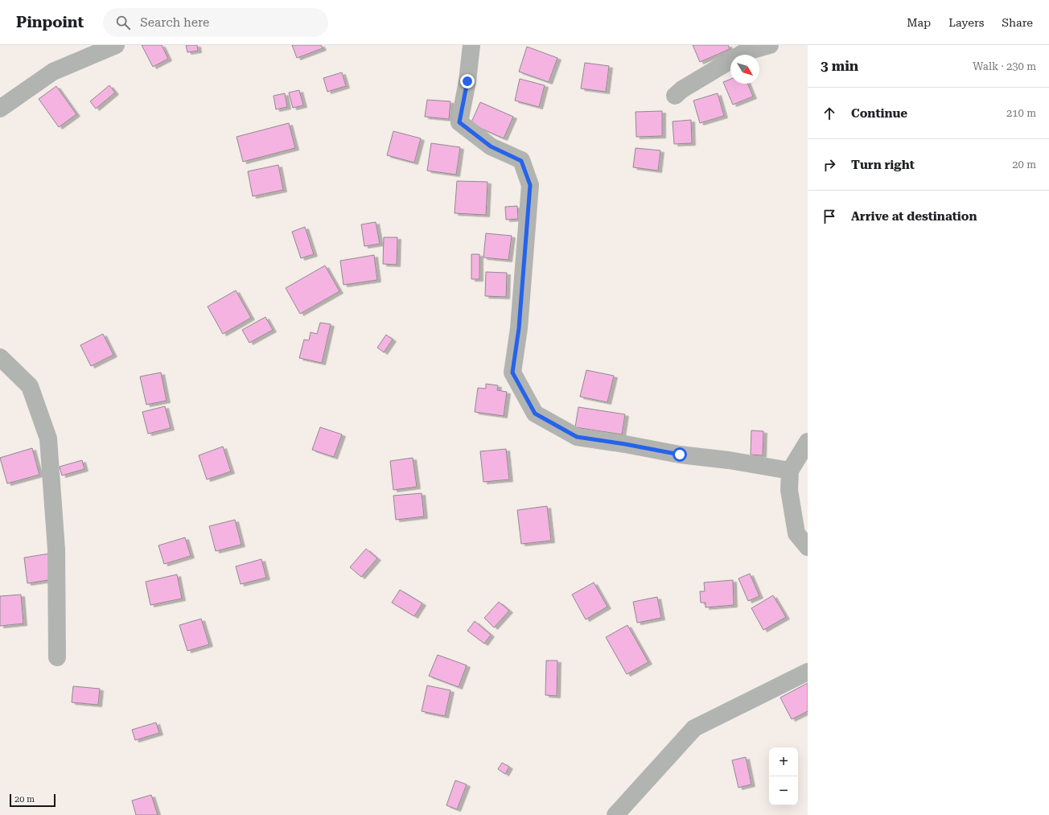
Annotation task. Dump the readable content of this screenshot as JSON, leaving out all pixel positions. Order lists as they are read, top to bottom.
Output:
{
  "scale_bar": "20 m",
  "north": "bottom right",
  "page": {
    "header": "Pinpoint",
    "search": "Search here",
    "nav": ["Map", "Layers", "Share"],
    "heading": ["3 min", "Walk · 230 m"],
    "list": [
      ["Continue", "210 m"],
      ["Turn right", "20 m"],
      "Arrive at destination"
    ],
    "map_buttons": ["+", "−"],
    "scale": "20 m"
  }
}
